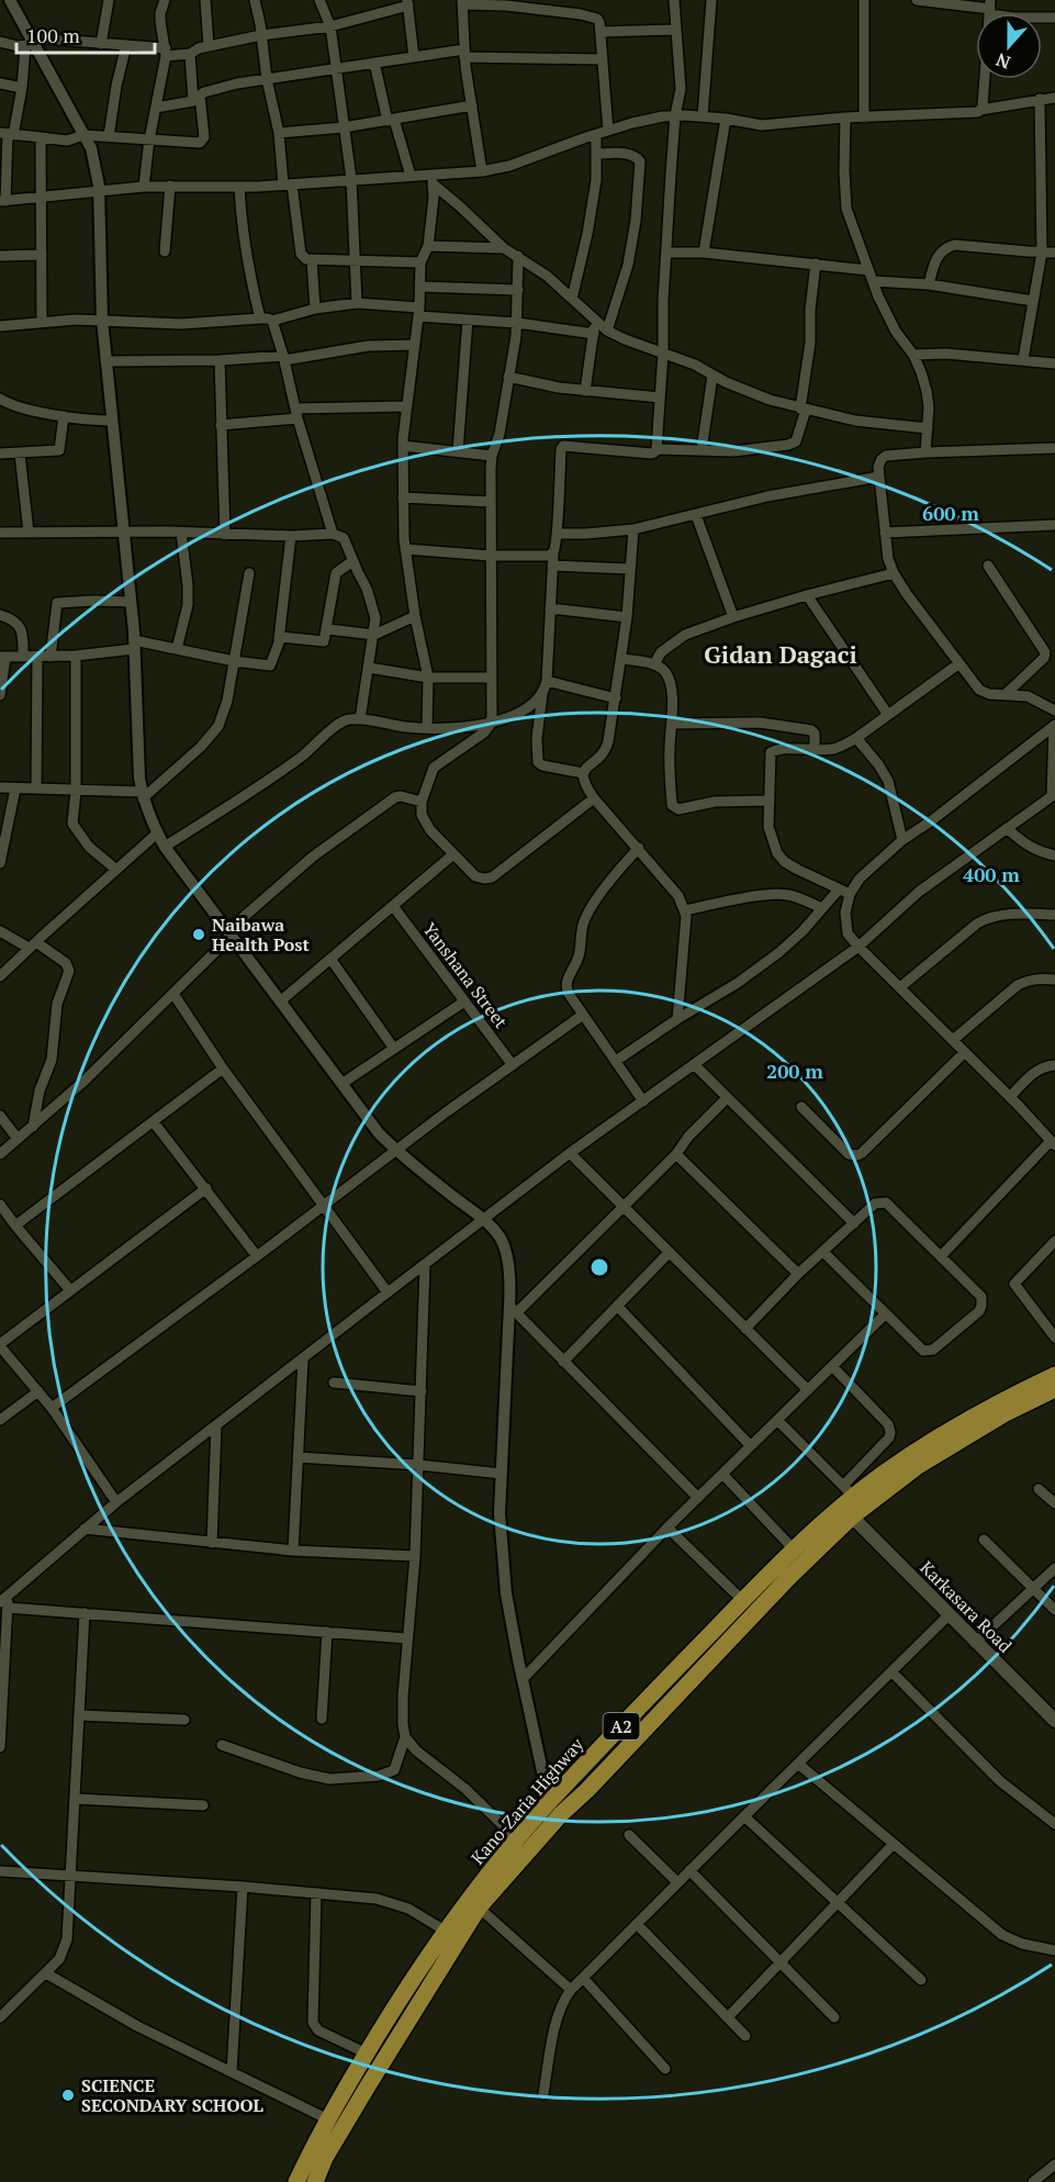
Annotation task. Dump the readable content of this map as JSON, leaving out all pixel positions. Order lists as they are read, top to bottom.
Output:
{
  "streets": {
    "highway": ["A2", "Kano-Zaria Highway"],
    "main road": ["Karkasara Road"],
    "street": ["Yanshana Street"]
  },
  "crossings": [
    ["Karkasara Road", "Kano-Zaria Highway"]
  ],
  "districts": ["Gidan Dagaci"],
  "places": ["Naibawa Health Post", "SCIENCE SECONDARY SCHOOL"],
  "scale_bar": "100 m",
  "north": "bottom",
  "rings": ["600 m", "400 m", "200 m"]
}
